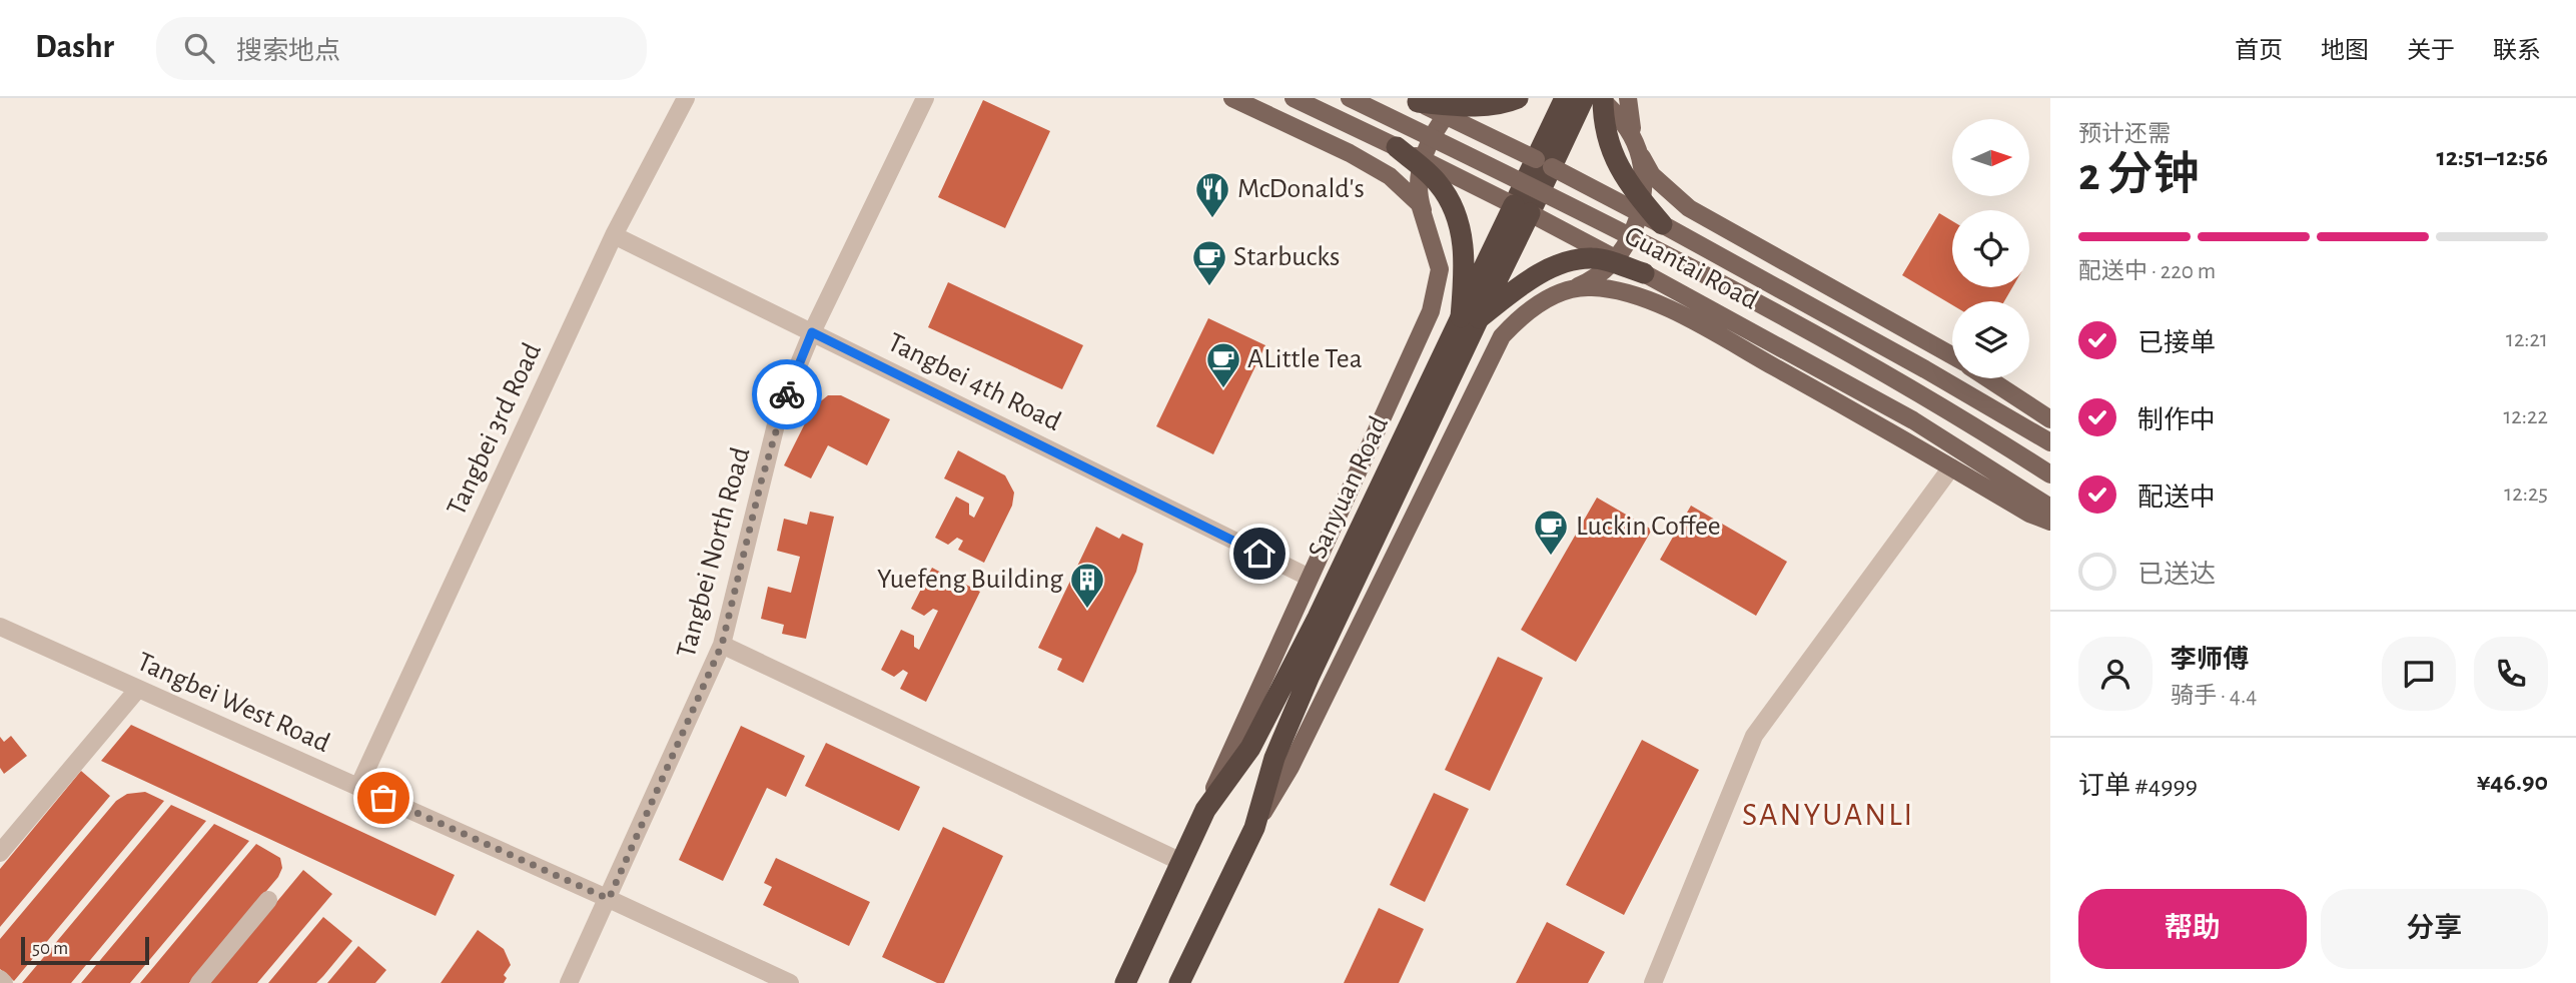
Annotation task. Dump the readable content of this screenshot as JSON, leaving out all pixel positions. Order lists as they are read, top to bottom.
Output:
{
  "streets": {
    "highway": ["Sanyuan Road"],
    "main road": ["Guantai Road"],
    "street": [
      "Tangbei 4th Road",
      "Tangbei 3rd Road",
      "Tangbei North Road",
      "Tangbei West Road"
    ]
  },
  "crossings": [
    ["Guantai Road", "Sanyuan Road"],
    ["Tangbei 4th Road", "Tangbei 3rd Road"],
    ["Tangbei 4th Road", "Tangbei North Road"],
    ["Tangbei 3rd Road", "Tangbei West Road"],
    ["Tangbei North Road", "Tangbei West Road"]
  ],
  "districts": ["SANYUANLI"],
  "places": {
    "restaurant": ["McDonald's"],
    "cafe": ["Starbucks", "ALittle Tea", "Luckin Coffee"],
    "building": ["Yuefeng Building"]
  },
  "scale_bar": "50 m",
  "north": "right",
  "page": {
    "header": "Dashr",
    "search": "搜索地点",
    "nav": [
      "首页",
      "地图",
      "关于",
      "联系"
    ],
    "heading": ["2 分钟", "预计还需", "12:51–12:56"],
    "panel": [
      "李师傅",
      "骑手 · 4.4",
      "订单 #4999",
      "¥46.90"
    ],
    "bar": "配送中 · 220 m",
    "list": [
      ["已接单", "12:21"],
      ["制作中", "12:22"],
      ["配送中", "12:25"],
      "已送达"
    ],
    "buttons": ["帮助", "分享"],
    "scale": "50 m"
  }
}
